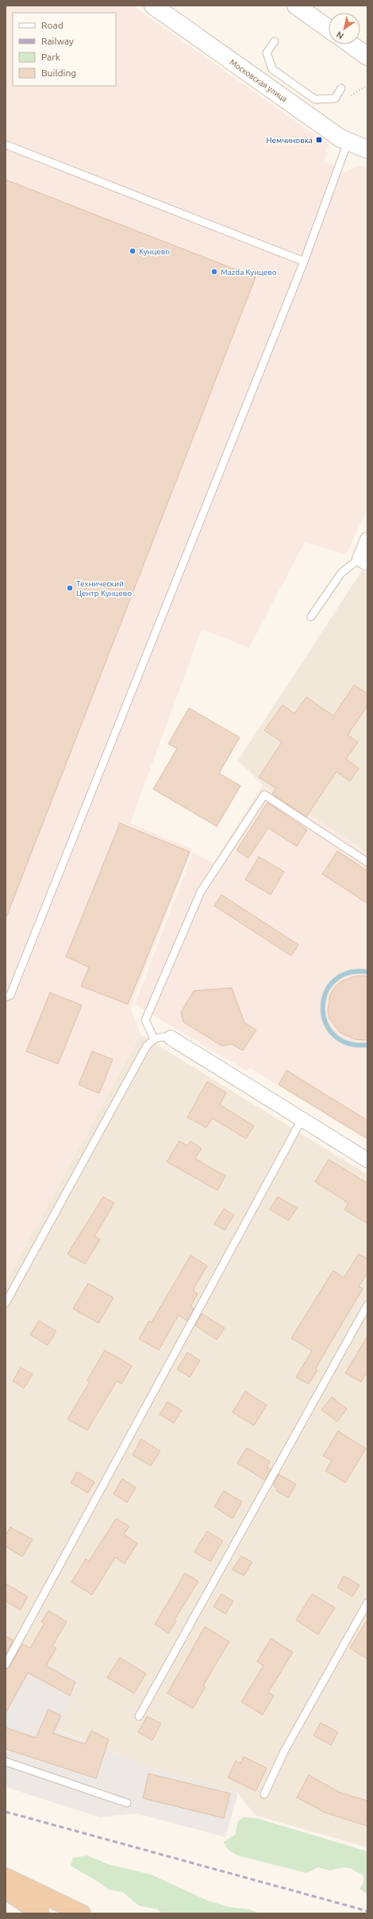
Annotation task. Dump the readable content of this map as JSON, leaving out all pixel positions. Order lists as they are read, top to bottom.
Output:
{
  "streets": {
    "street": ["Московская улица"]
  },
  "places": {
    "transit": ["Немчиновка"],
    "other": ["Кунцево", "Mazda Кунцево", "Технический Центр Кунцево"]
  },
  "legend": [
    "Road",
    "Railway",
    "Park",
    "Building"
  ],
  "north": "bottom left"
}
